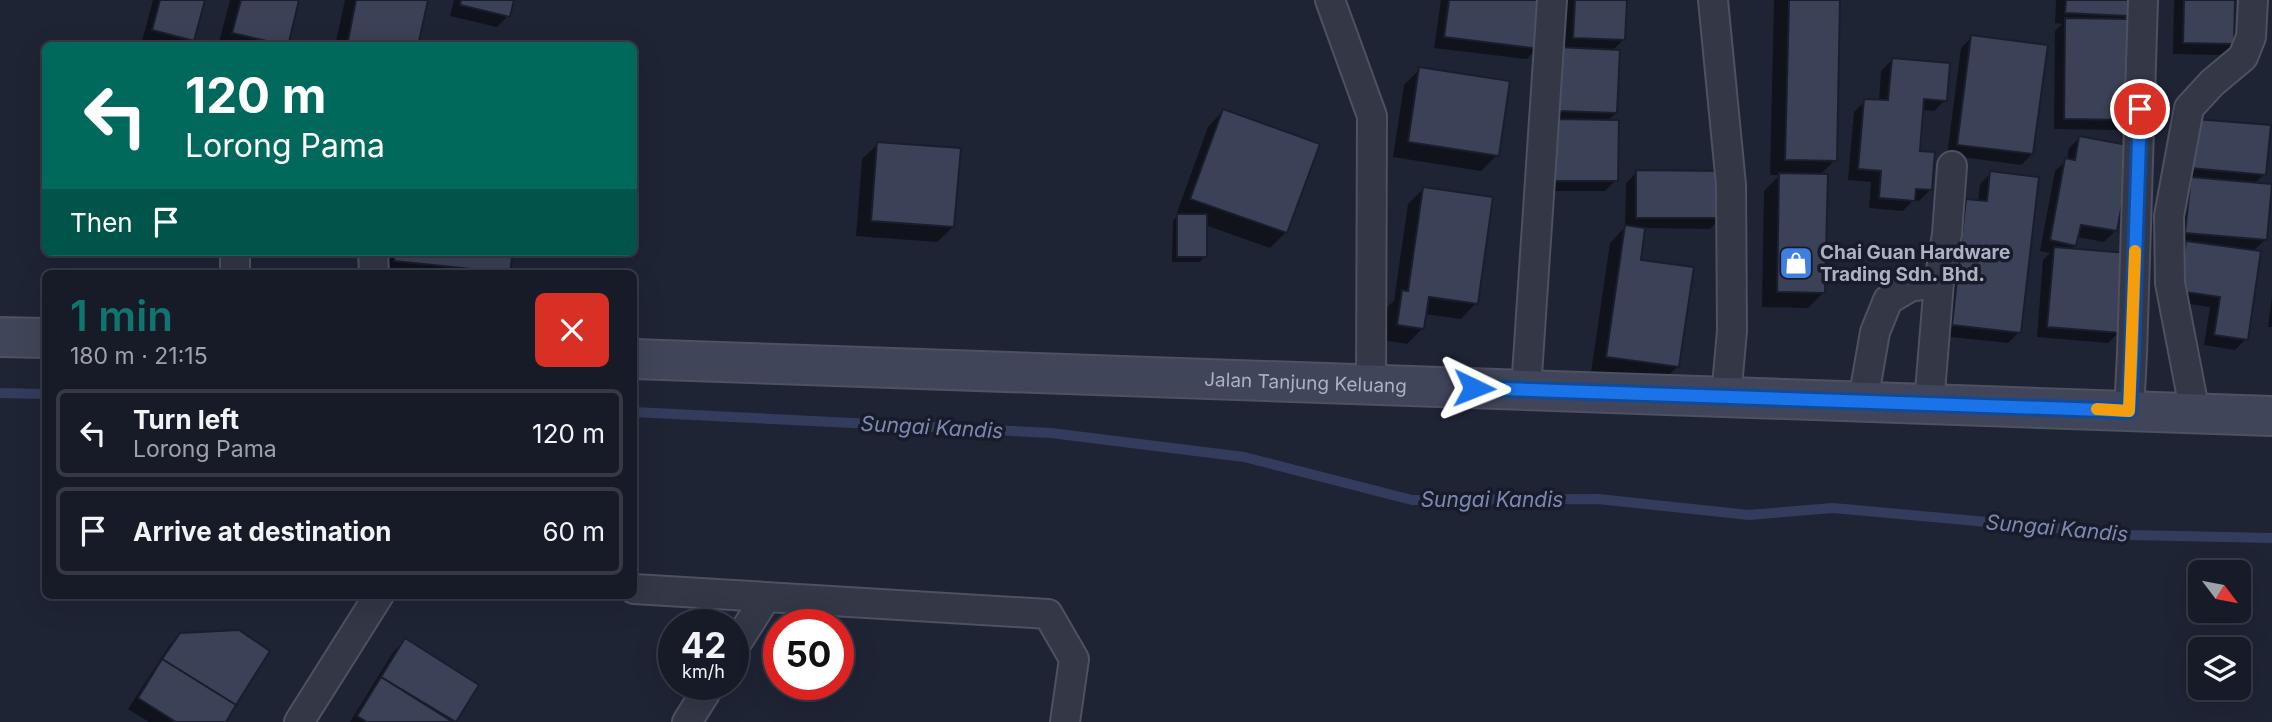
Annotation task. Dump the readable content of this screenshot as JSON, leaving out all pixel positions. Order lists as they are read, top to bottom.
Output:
{
  "streets": {
    "main road": ["Jalan Tanjung Keluang"]
  },
  "water": ["Sungai Kandis"],
  "places": {
    "shop": ["Chai Guan Hardware Trading Sdn. Bhd."]
  },
  "north": "bottom right",
  "page": {
    "turn": ["120 m", "Lorong Pama"],
    "then": "Then",
    "heading": ["1 min", "180 m · 21:15"],
    "list": [
      {
        "name": "Turn left",
        "note": "Lorong Pama",
        "value": "120 m"
      },
      {
        "name": "Arrive at destination",
        "value": "60 m"
      }
    ],
    "speed": "42 km/h",
    "limit": "50"
  }
}
